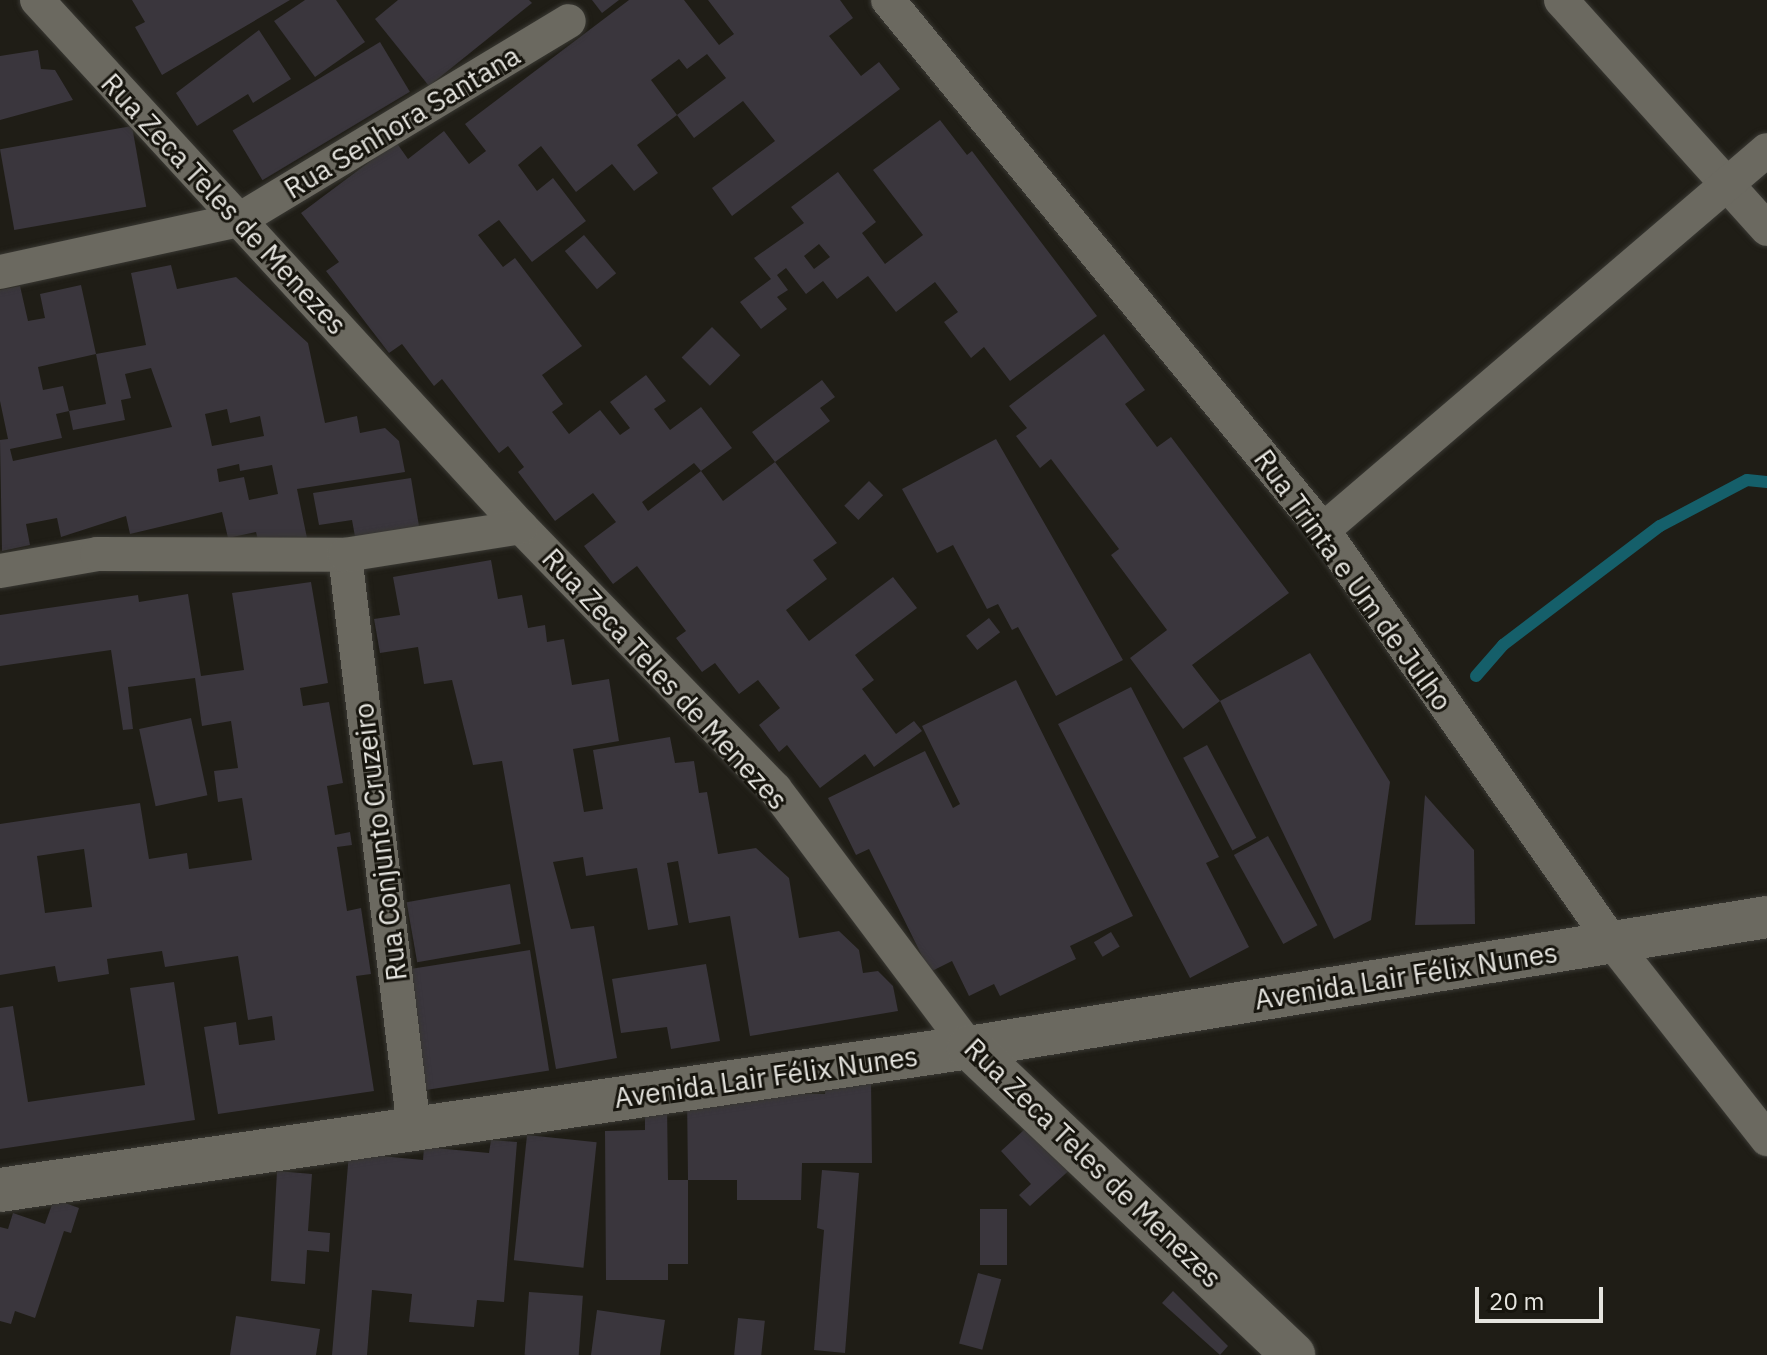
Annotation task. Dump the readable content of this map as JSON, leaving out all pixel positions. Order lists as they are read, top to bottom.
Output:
{
  "streets": {
    "main road": ["Rua Zeca Teles de Menezes", "Avenida Lair Félix Nunes"],
    "street": ["Rua Senhora Santana", "Rua Trinta e Um de Julho", "Rua Conjunto Cruzeiro"]
  },
  "crossings": [
    ["Rua Senhora Santana", "Rua Zeca Teles de Menezes"],
    ["Rua Zeca Teles de Menezes", "Avenida Lair Félix Nunes"],
    ["Rua Trinta e Um de Julho", "Avenida Lair Félix Nunes"],
    ["Rua Conjunto Cruzeiro", "Avenida Lair Félix Nunes"]
  ],
  "scale_bar": "20 m"
}
